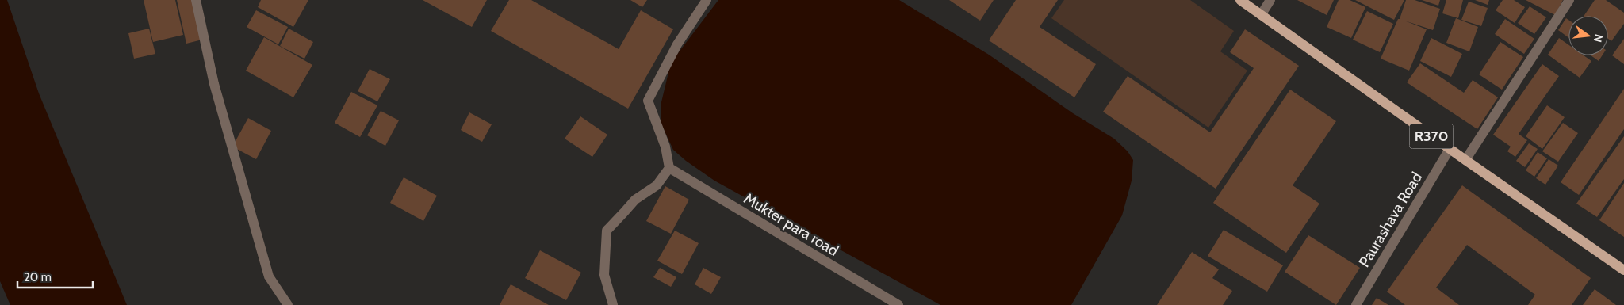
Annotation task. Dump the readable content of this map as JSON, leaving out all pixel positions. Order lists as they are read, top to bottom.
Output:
{
  "streets": {
    "main road": ["R370"],
    "street": ["Paurashava Road", "Mukter para road"]
  },
  "crossings": [
    ["R370", "Paurashava Road"]
  ],
  "scale_bar": "20 m",
  "north": "right"
}
